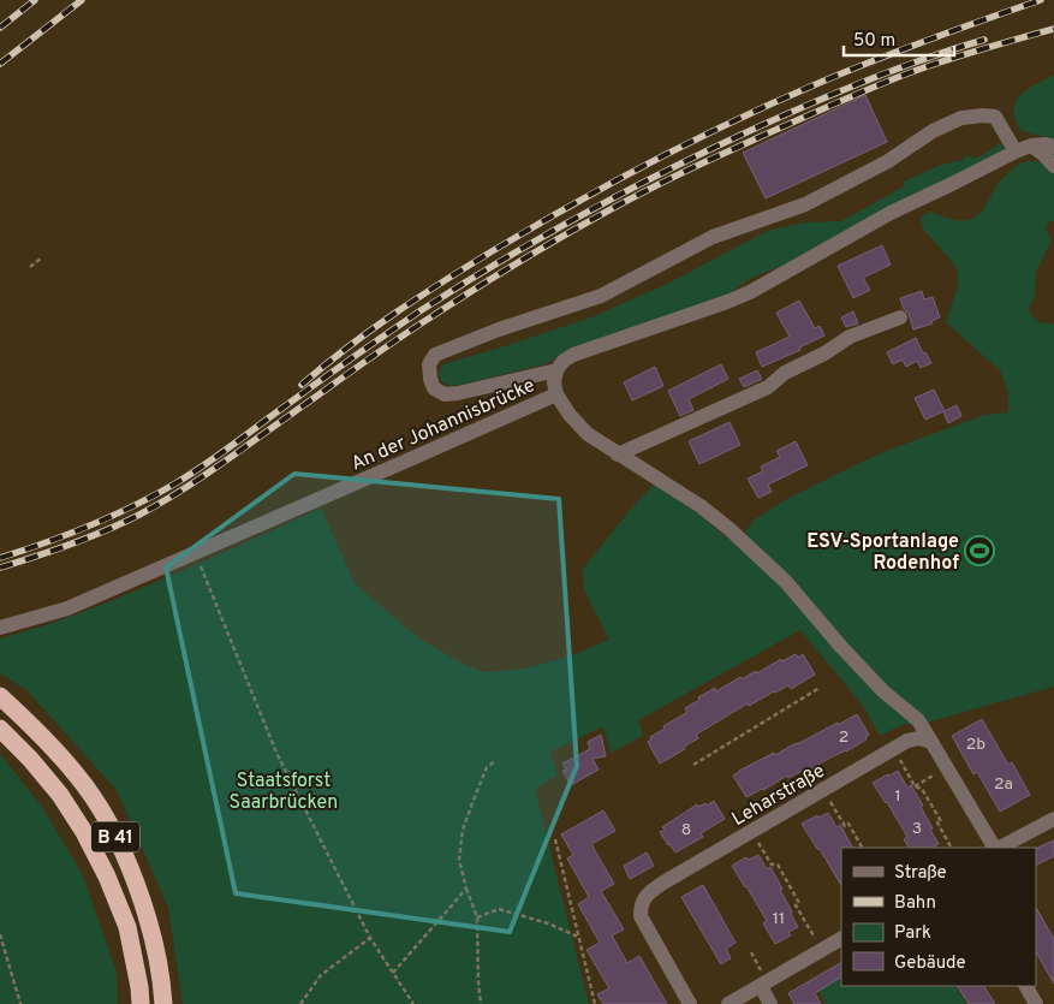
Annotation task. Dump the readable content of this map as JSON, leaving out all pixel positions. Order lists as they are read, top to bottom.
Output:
{
  "streets": {
    "highway": ["B 41"],
    "street": ["An der Johannisbrücke", "Leharstraße"]
  },
  "crossings": [
    ["An der Johannisbrücke", "Leharstraße"]
  ],
  "parks": ["Staatsforst Saarbrücken"],
  "places": {
    "sports": ["ESV-Sportanlage Rodenhof"]
  },
  "house_numbers": [
    "2",
    "2b",
    "2a",
    "1",
    "3",
    "8",
    "11"
  ],
  "legend": [
    "Straße",
    "Bahn",
    "Park",
    "Gebäude"
  ],
  "scale_bar": "50 m"
}
